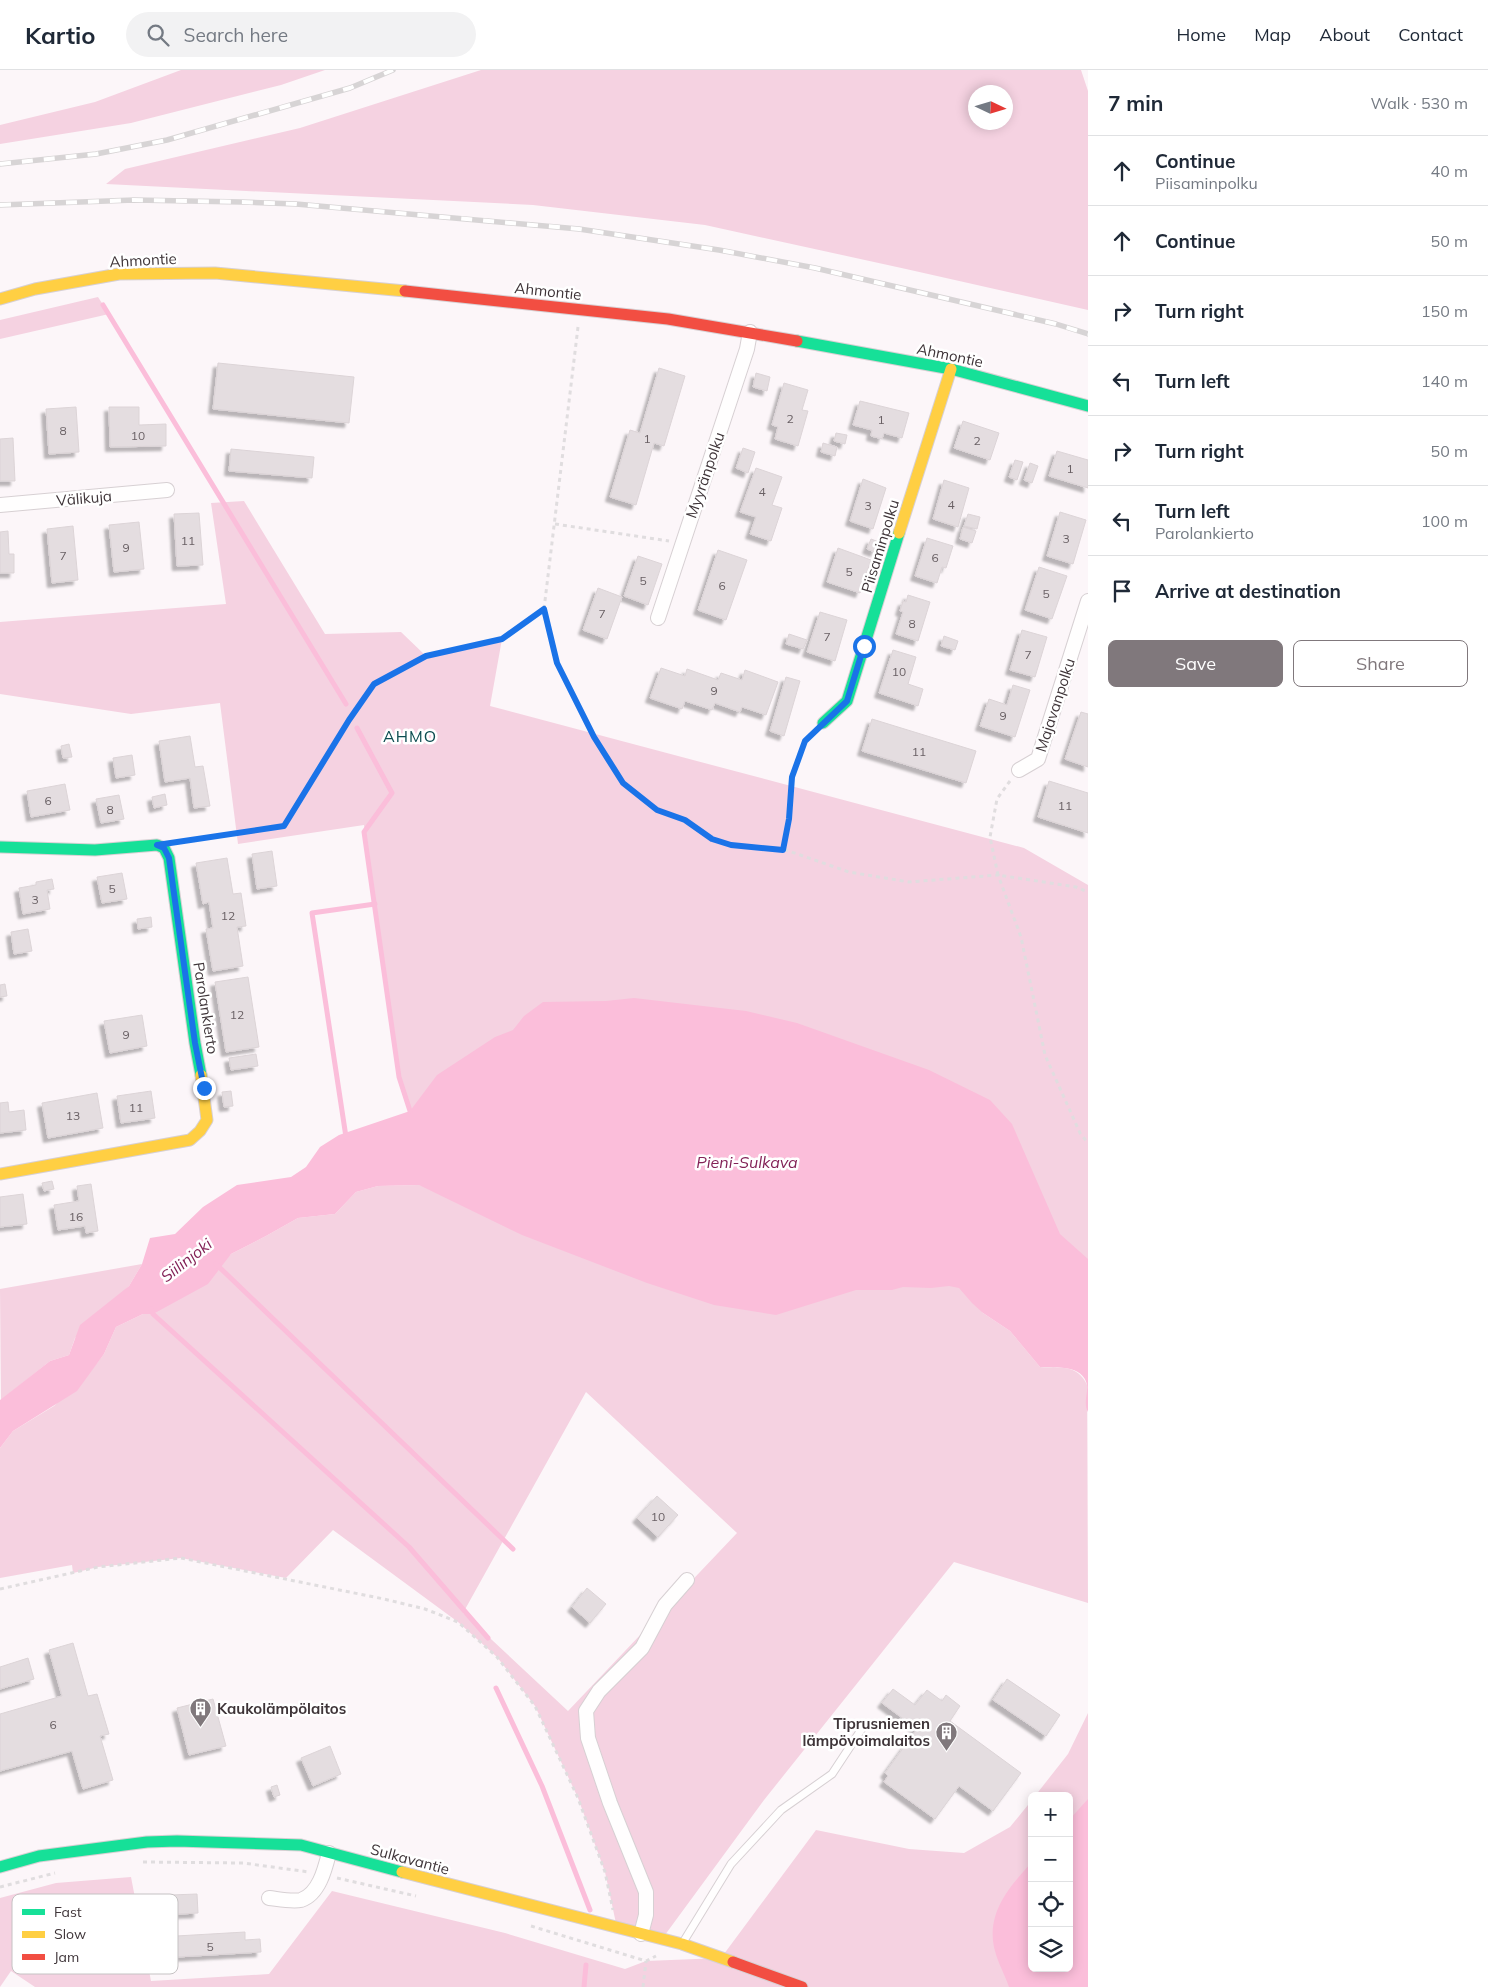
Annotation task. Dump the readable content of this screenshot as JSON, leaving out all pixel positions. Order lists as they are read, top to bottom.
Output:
{
  "streets": {
    "street": [
      "Ahmontie",
      "Myyränpolku",
      "Välikuja",
      "Piisaminpolku",
      "Majavanpolku",
      "Parolankierto",
      "Sulkavantie"
    ]
  },
  "crossings": [
    ["Ahmontie", "Myyränpolku"],
    ["Ahmontie", "Piisaminpolku"]
  ],
  "districts": ["AHMO"],
  "water": ["Pieni-Sulkava", "Siilinjoki"],
  "places": {
    "building": ["Kaukolämpölaitos", "Tiprusniemen lämpövoimalaitos"]
  },
  "house_numbers": [
    "2",
    "1",
    "8",
    "10",
    "1",
    "2",
    "1",
    "4",
    "4",
    "3",
    "3",
    "11",
    "9",
    "7",
    "6",
    "5",
    "5",
    "6",
    "5",
    "7",
    "8",
    "7",
    "7",
    "10",
    "9",
    "9",
    "11",
    "6",
    "11",
    "8",
    "5",
    "3",
    "12",
    "12",
    "9",
    "11",
    "13",
    "16",
    "10",
    "6",
    "5"
  ],
  "legend": ["Fast", "Slow", "Jam"],
  "north": "right",
  "page": {
    "header": "Kartio",
    "search": "Search here",
    "nav": [
      "Home",
      "Map",
      "About",
      "Contact"
    ],
    "heading": ["7 min", "Walk · 530 m"],
    "list": [
      ["Continue", "Piisaminpolku", "40 m"],
      ["Continue", "50 m"],
      ["Turn right", "150 m"],
      ["Turn left", "140 m"],
      ["Turn right", "50 m"],
      ["Turn left", "Parolankierto", "100 m"],
      "Arrive at destination"
    ],
    "buttons": ["Save", "Share"],
    "map_buttons": ["+", "−"]
  }
}
